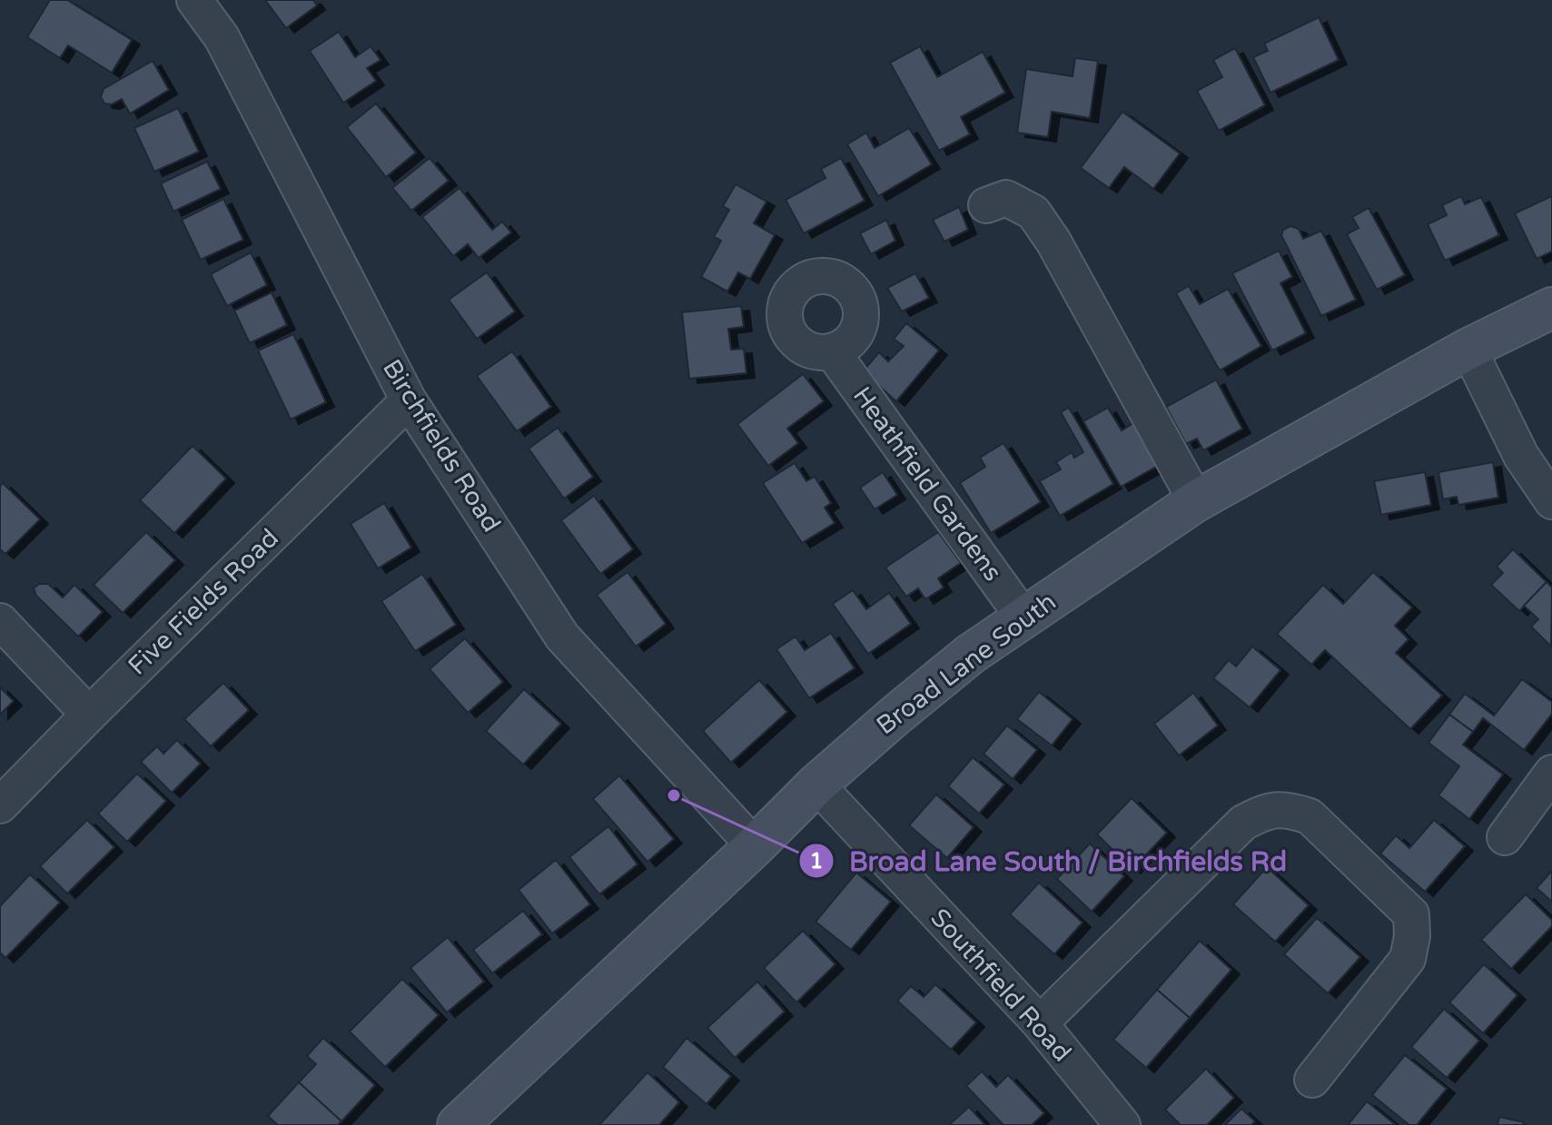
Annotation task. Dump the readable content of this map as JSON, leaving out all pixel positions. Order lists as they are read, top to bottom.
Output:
{
  "streets": {
    "street": [
      "Birchfields Road",
      "Heathfield Gardens",
      "Five Fields Road",
      "Broad Lane South",
      "Southfield Road"
    ]
  },
  "crossings": [
    ["Birchfields Road", "Five Fields Road"],
    ["Birchfields Road", "Broad Lane South"],
    ["Heathfield Gardens", "Broad Lane South"],
    ["Broad Lane South", "Southfield Road"]
  ],
  "places": ["Broad Lane South / Birchfields Rd"]
}
